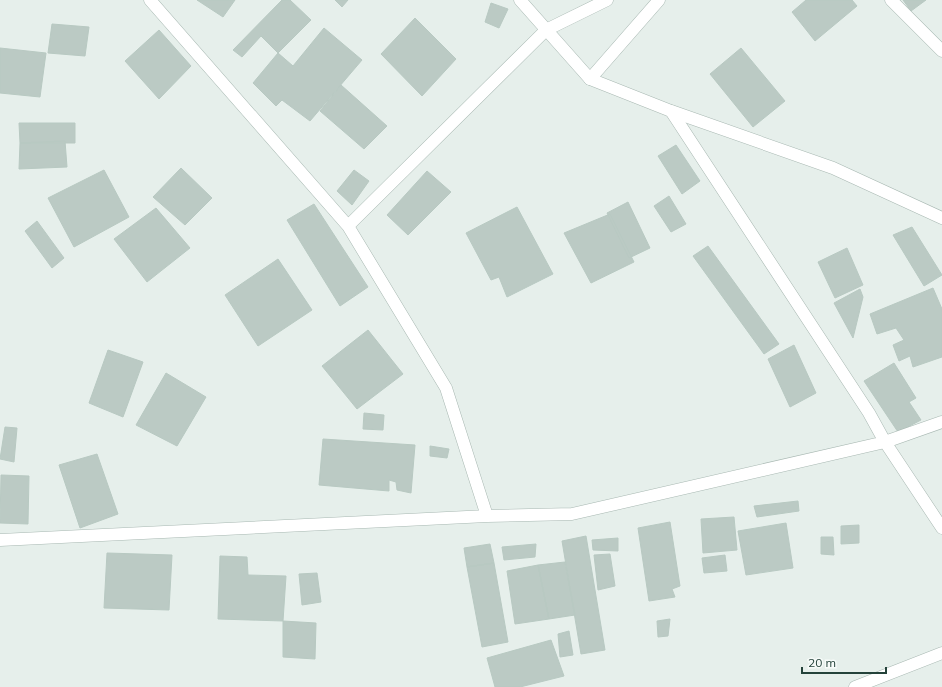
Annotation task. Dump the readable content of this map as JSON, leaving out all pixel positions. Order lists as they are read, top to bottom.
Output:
{
  "scale_bar": "20 m"
}
